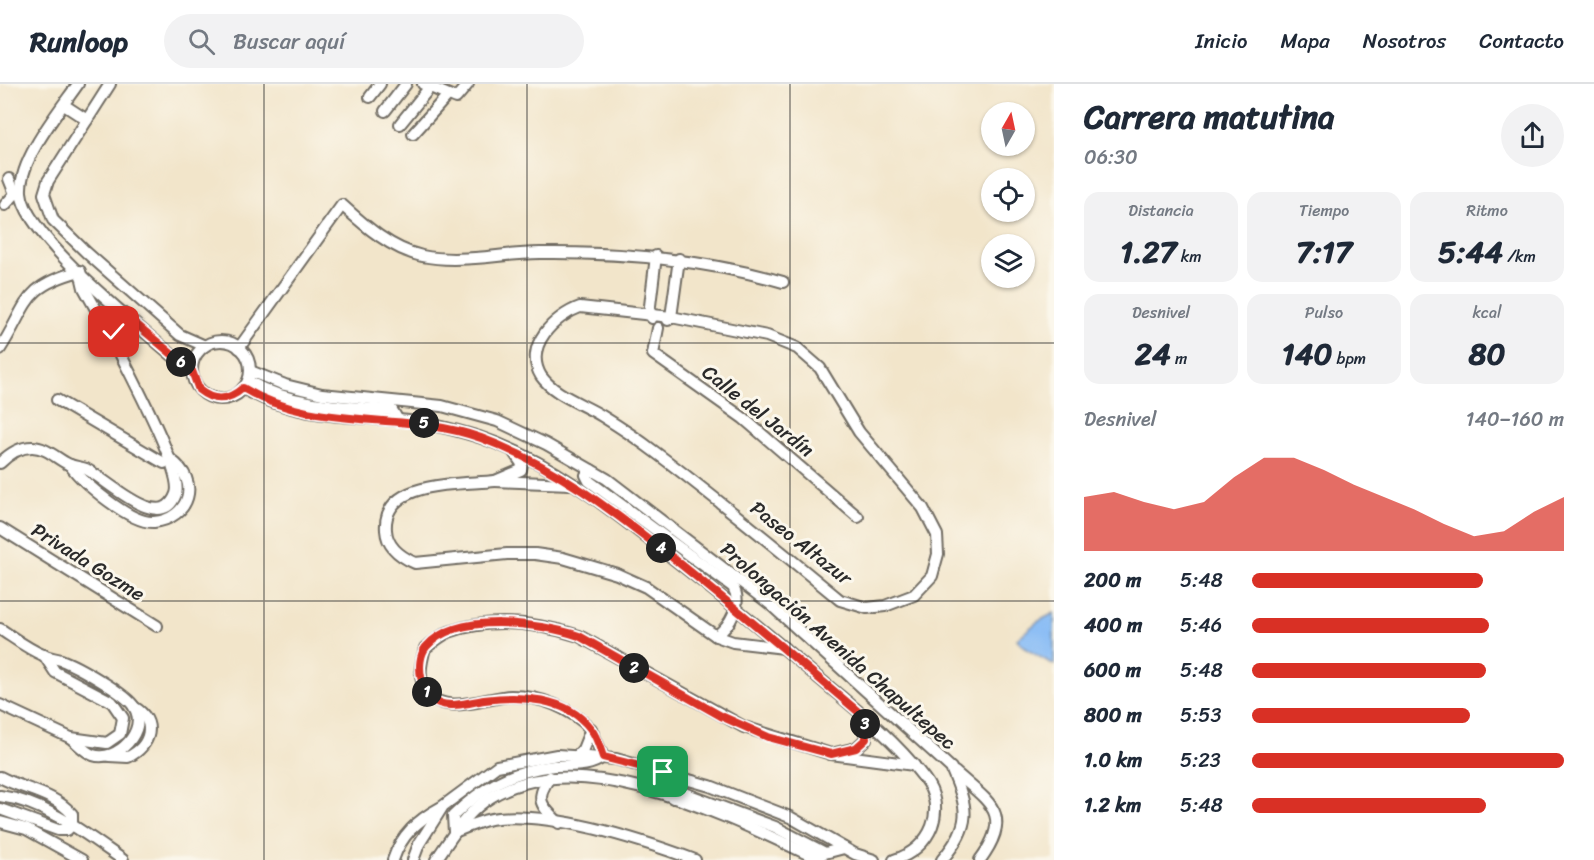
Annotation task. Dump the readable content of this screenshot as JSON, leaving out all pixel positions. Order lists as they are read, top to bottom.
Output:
{
  "streets": {
    "street": [
      "Calle del Jardín",
      "Paseo Altazur",
      "Privada Gozme",
      "Prolongación Avenida Chapultepec"
    ]
  },
  "north": "top",
  "page": {
    "header": "Runloop",
    "search": "Buscar aquí",
    "nav": [
      "Inicio",
      "Mapa",
      "Nosotros",
      "Contacto"
    ],
    "heading": ["Carrera matutina", "06:30"],
    "stats": [
      ["Distancia", "1.27 km"],
      ["Tiempo", "7:17"],
      ["Ritmo", "5:44 /km"],
      ["Desnivel", "24 m"],
      ["Pulso", "140 bpm"],
      ["kcal", "80"]
    ],
    "pins": [
      "6",
      "5",
      "4",
      "2",
      "1",
      "3"
    ],
    "chart": ["Desnivel", "140–160 m"],
    "list": [
      {
        "name": "200 m",
        "note": "5:48"
      },
      {
        "name": "400 m",
        "note": "5:46"
      },
      {
        "name": "600 m",
        "note": "5:48"
      },
      {
        "name": "800 m",
        "note": "5:53"
      },
      {
        "name": "1.0 km",
        "note": "5:23"
      },
      {
        "name": "1.2 km",
        "note": "5:48"
      }
    ]
  }
}
